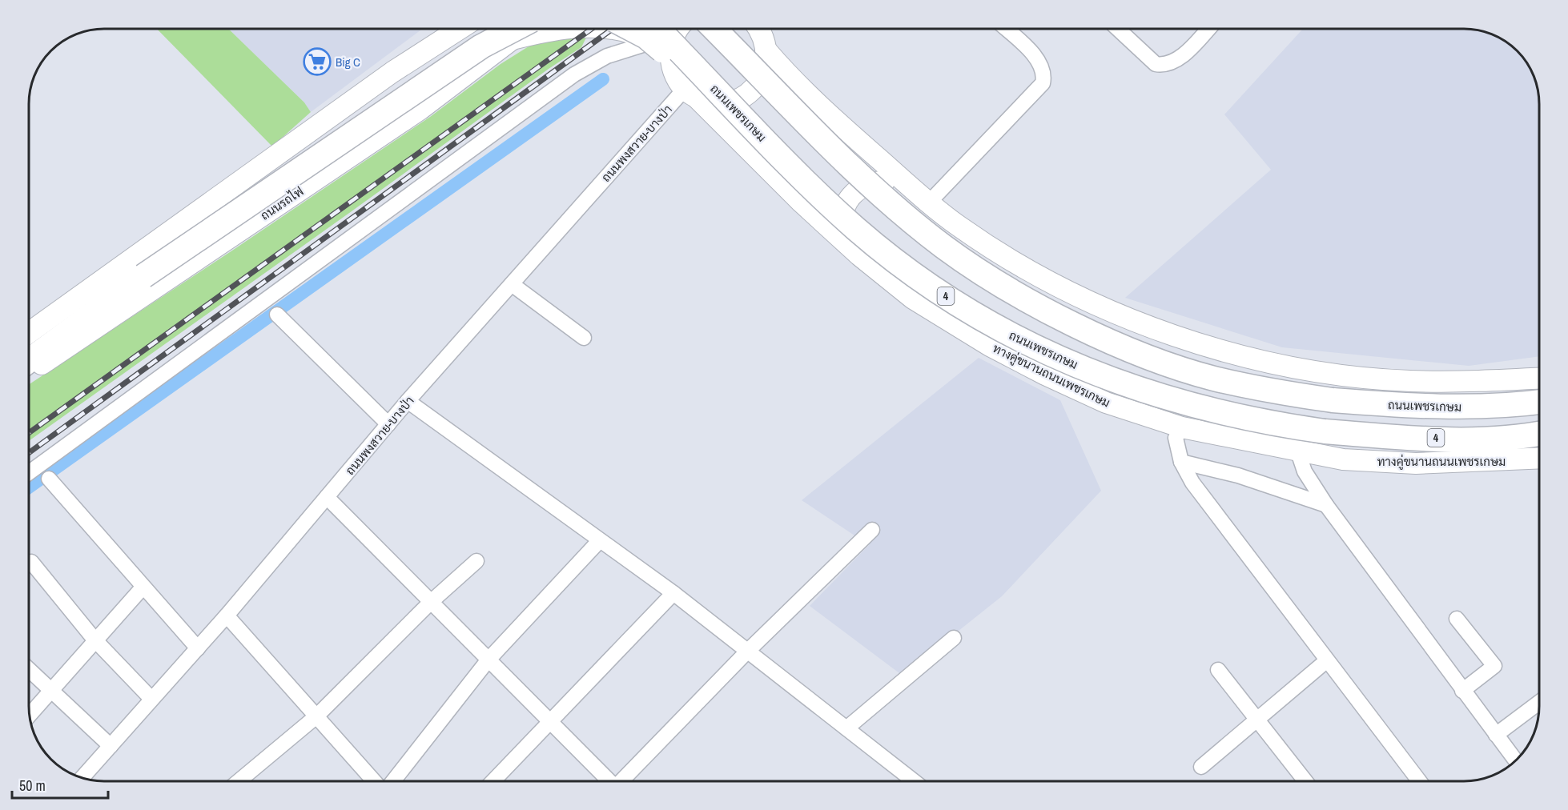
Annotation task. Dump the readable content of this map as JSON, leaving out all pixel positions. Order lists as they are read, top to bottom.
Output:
{
  "streets": {
    "highway": ["ถนนเพชรเกษม", "4"],
    "main road": ["ถนนรถไฟ", "ทางคู่ขนานถนนเพชรเกษม"],
    "street": ["ถนนพงสวาย-บางป่า"]
  },
  "crossings": [
    ["ถนนเพชรเกษม", "4"],
    ["ถนนพงสวาย-บางป่า", "4"],
    ["ถนนพงสวาย-บางป่า", "ทางคู่ขนานถนนเพชรเกษม"],
    ["4", "ทางคู่ขนานถนนเพชรเกษม"]
  ],
  "places": {
    "supermarket": ["Big C"]
  },
  "scale_bar": "50 m"
}
